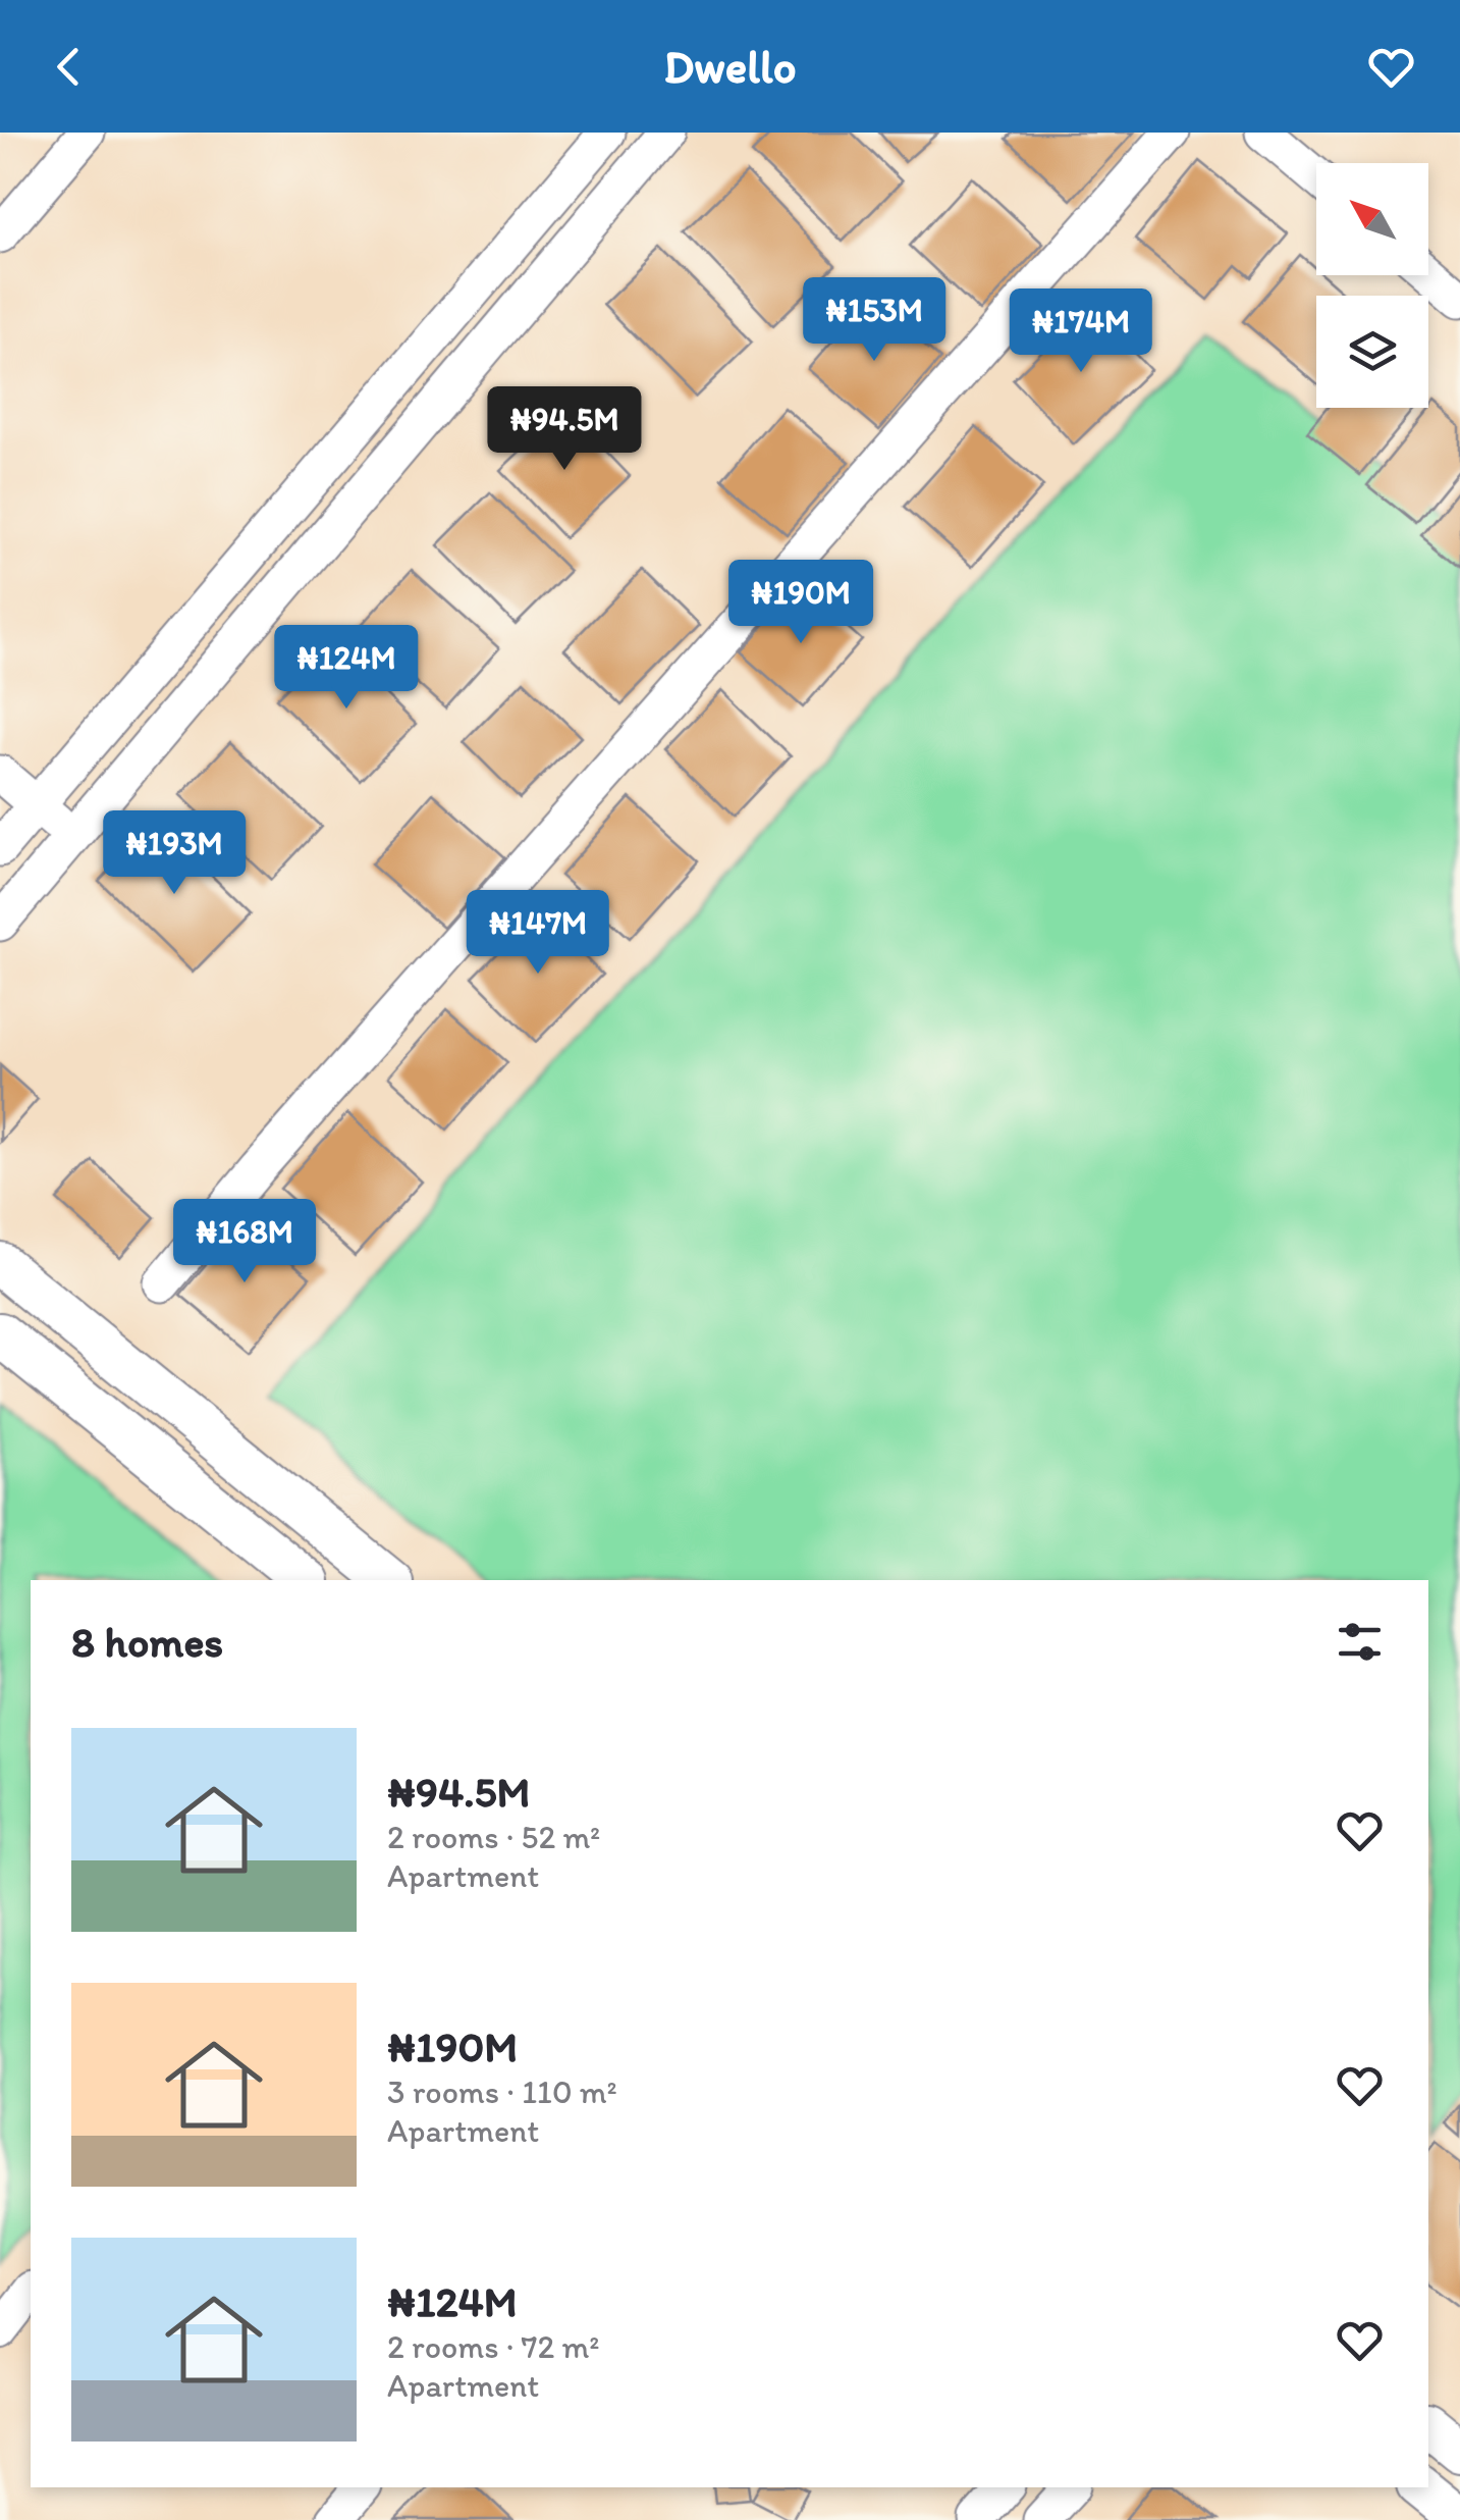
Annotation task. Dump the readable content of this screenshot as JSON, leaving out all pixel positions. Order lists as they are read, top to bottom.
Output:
{
  "north": "top left",
  "page": {
    "header": "Dwello",
    "price": [
      "₦153M",
      "₦174M",
      "₦94.5M",
      "₦190M",
      "₦124M",
      "₦193M",
      "₦147M",
      "₦168M"
    ],
    "heading": "8 homes",
    "list": [
      {
        "name": "₦94.5M",
        "note": "2 rooms · 52 m² · Apartment"
      },
      {
        "name": "₦190M",
        "note": "3 rooms · 110 m² · Apartment"
      },
      {
        "name": "₦124M",
        "note": "2 rooms · 72 m² · Apartment"
      }
    ]
  }
}
